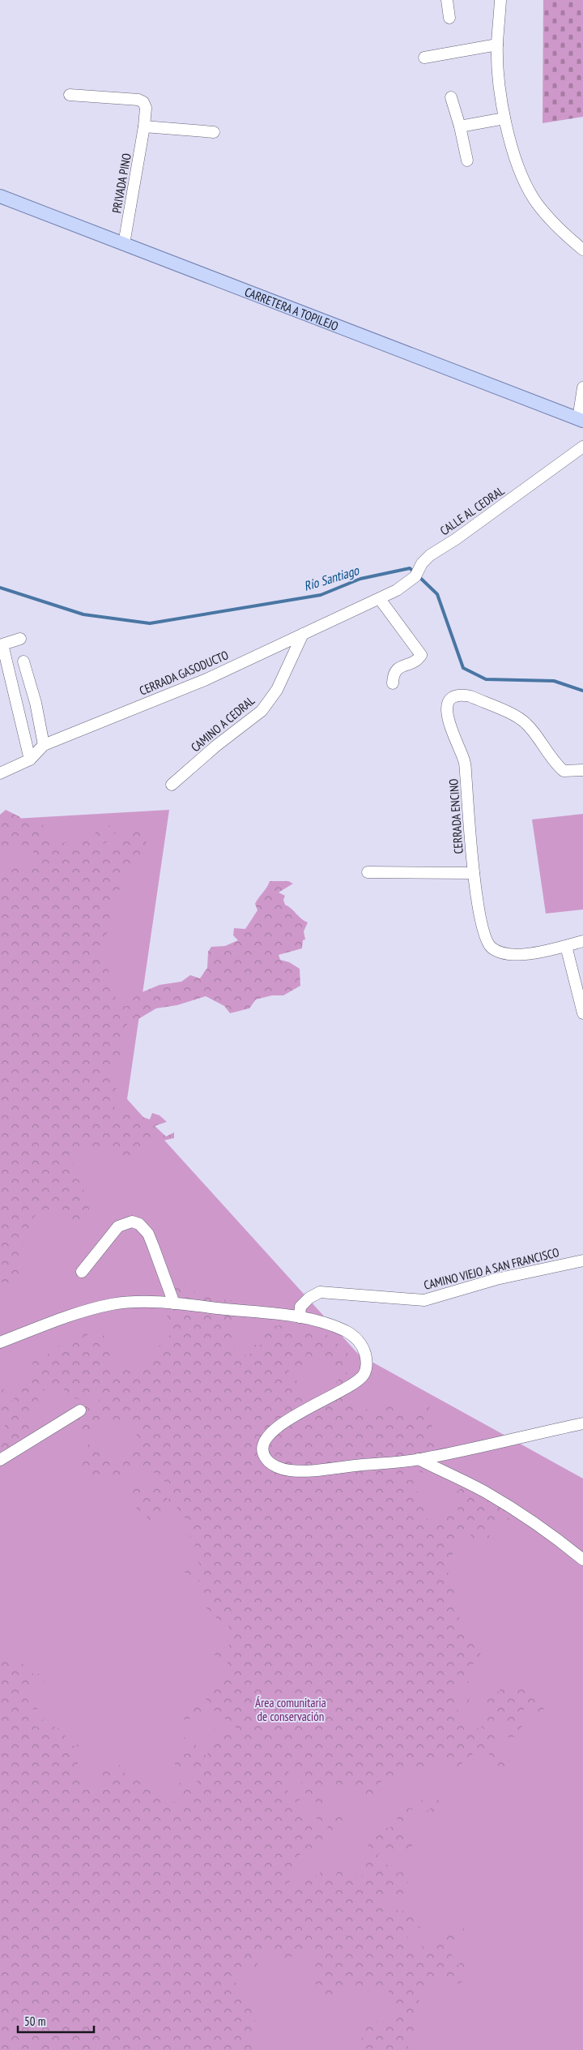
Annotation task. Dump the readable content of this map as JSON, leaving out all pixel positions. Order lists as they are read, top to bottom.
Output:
{
  "streets": {
    "main road": ["CARRETERA A TOPILEJO"],
    "street": [
      "PRIVADA PINO",
      "CALLE AL CEDRAL",
      "CERRADA GASODUCTO",
      "CAMINO A CEDRAL",
      "CERRADA ENCINO",
      "CAMINO VIEJO A SAN FRANCISCO"
    ]
  },
  "crossings": [
    ["PRIVADA PINO", "CARRETERA A TOPILEJO"],
    ["CALLE AL CEDRAL", "CERRADA GASODUCTO"],
    ["CERRADA GASODUCTO", "CAMINO A CEDRAL"]
  ],
  "water": ["Río Santiago"],
  "parks": ["Área comunitaria de conservación"],
  "scale_bar": "50 m"
}
